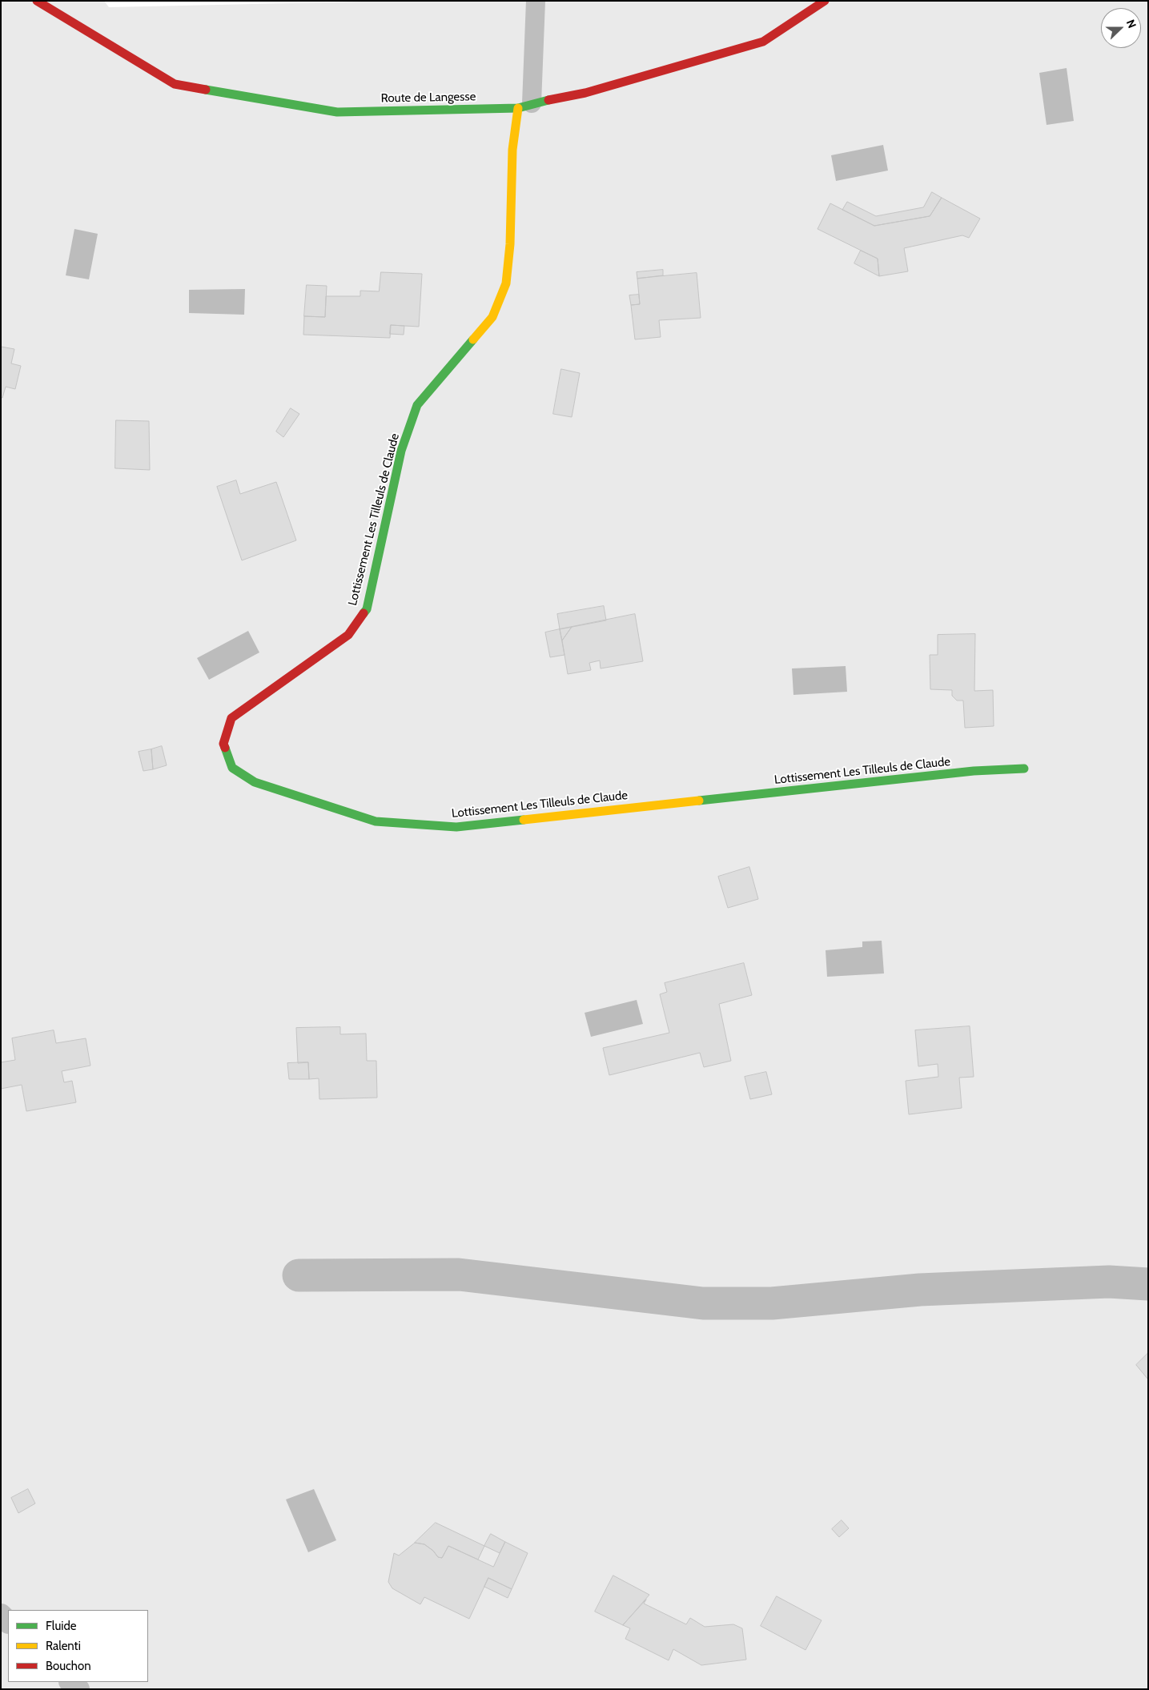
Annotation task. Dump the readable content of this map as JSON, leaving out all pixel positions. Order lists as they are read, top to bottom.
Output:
{
  "streets": {
    "street": ["Route de Langesse", "Lottissement Les Tilleuls de Claude"]
  },
  "crossings": [
    ["Route de Langesse", "Lottissement Les Tilleuls de Claude"]
  ],
  "legend": ["Fluide", "Ralenti", "Bouchon"],
  "north": "right"
}
